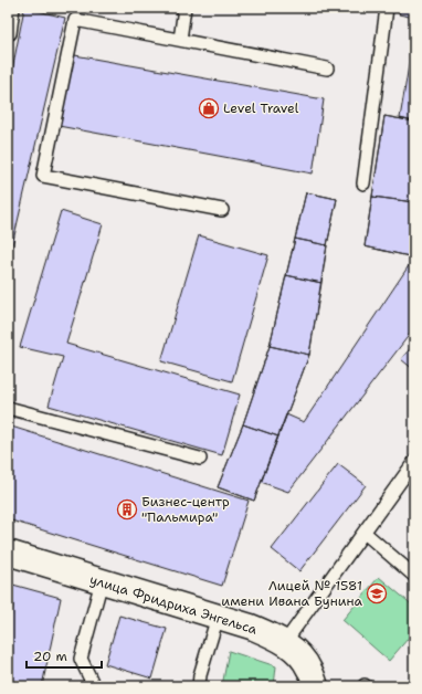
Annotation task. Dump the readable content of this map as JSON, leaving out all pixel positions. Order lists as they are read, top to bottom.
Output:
{
  "streets": {
    "street": ["улица Фридриха Энгельса"]
  },
  "places": {
    "shop": ["Level Travel"],
    "building": ["Бизнес-центр \"Пальмира\""],
    "school or university": ["Лицей № 1581 имени Ивана Бунина"]
  },
  "scale_bar": "20 m"
}
